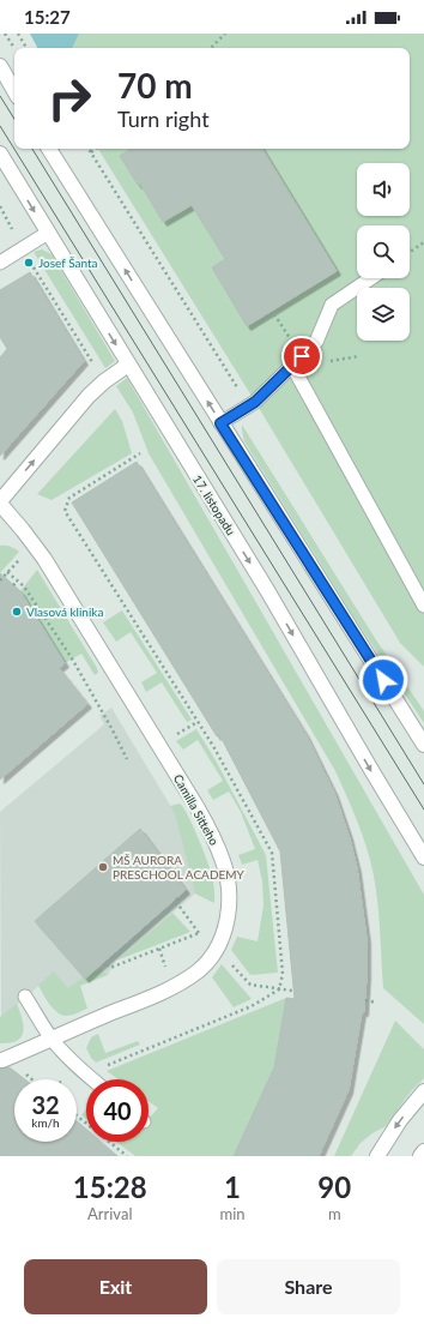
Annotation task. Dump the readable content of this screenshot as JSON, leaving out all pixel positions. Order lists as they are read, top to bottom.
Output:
{
  "streets": {
    "street": ["17. listopadu", "Camilla Sitteho"]
  },
  "places": ["Josef Šanta", "Vlasová klinika", "MŠ AURORA PRESCHOOL ACADEMY"],
  "page": {
    "status": "15:27",
    "turn": ["70 m", "Turn right"],
    "speed": "32 km/h",
    "limit": "40",
    "eta": [
      "15:28",
      "Arrival",
      "1",
      "min",
      "90",
      "m"
    ],
    "buttons": ["Exit", "Share"]
  }
}
